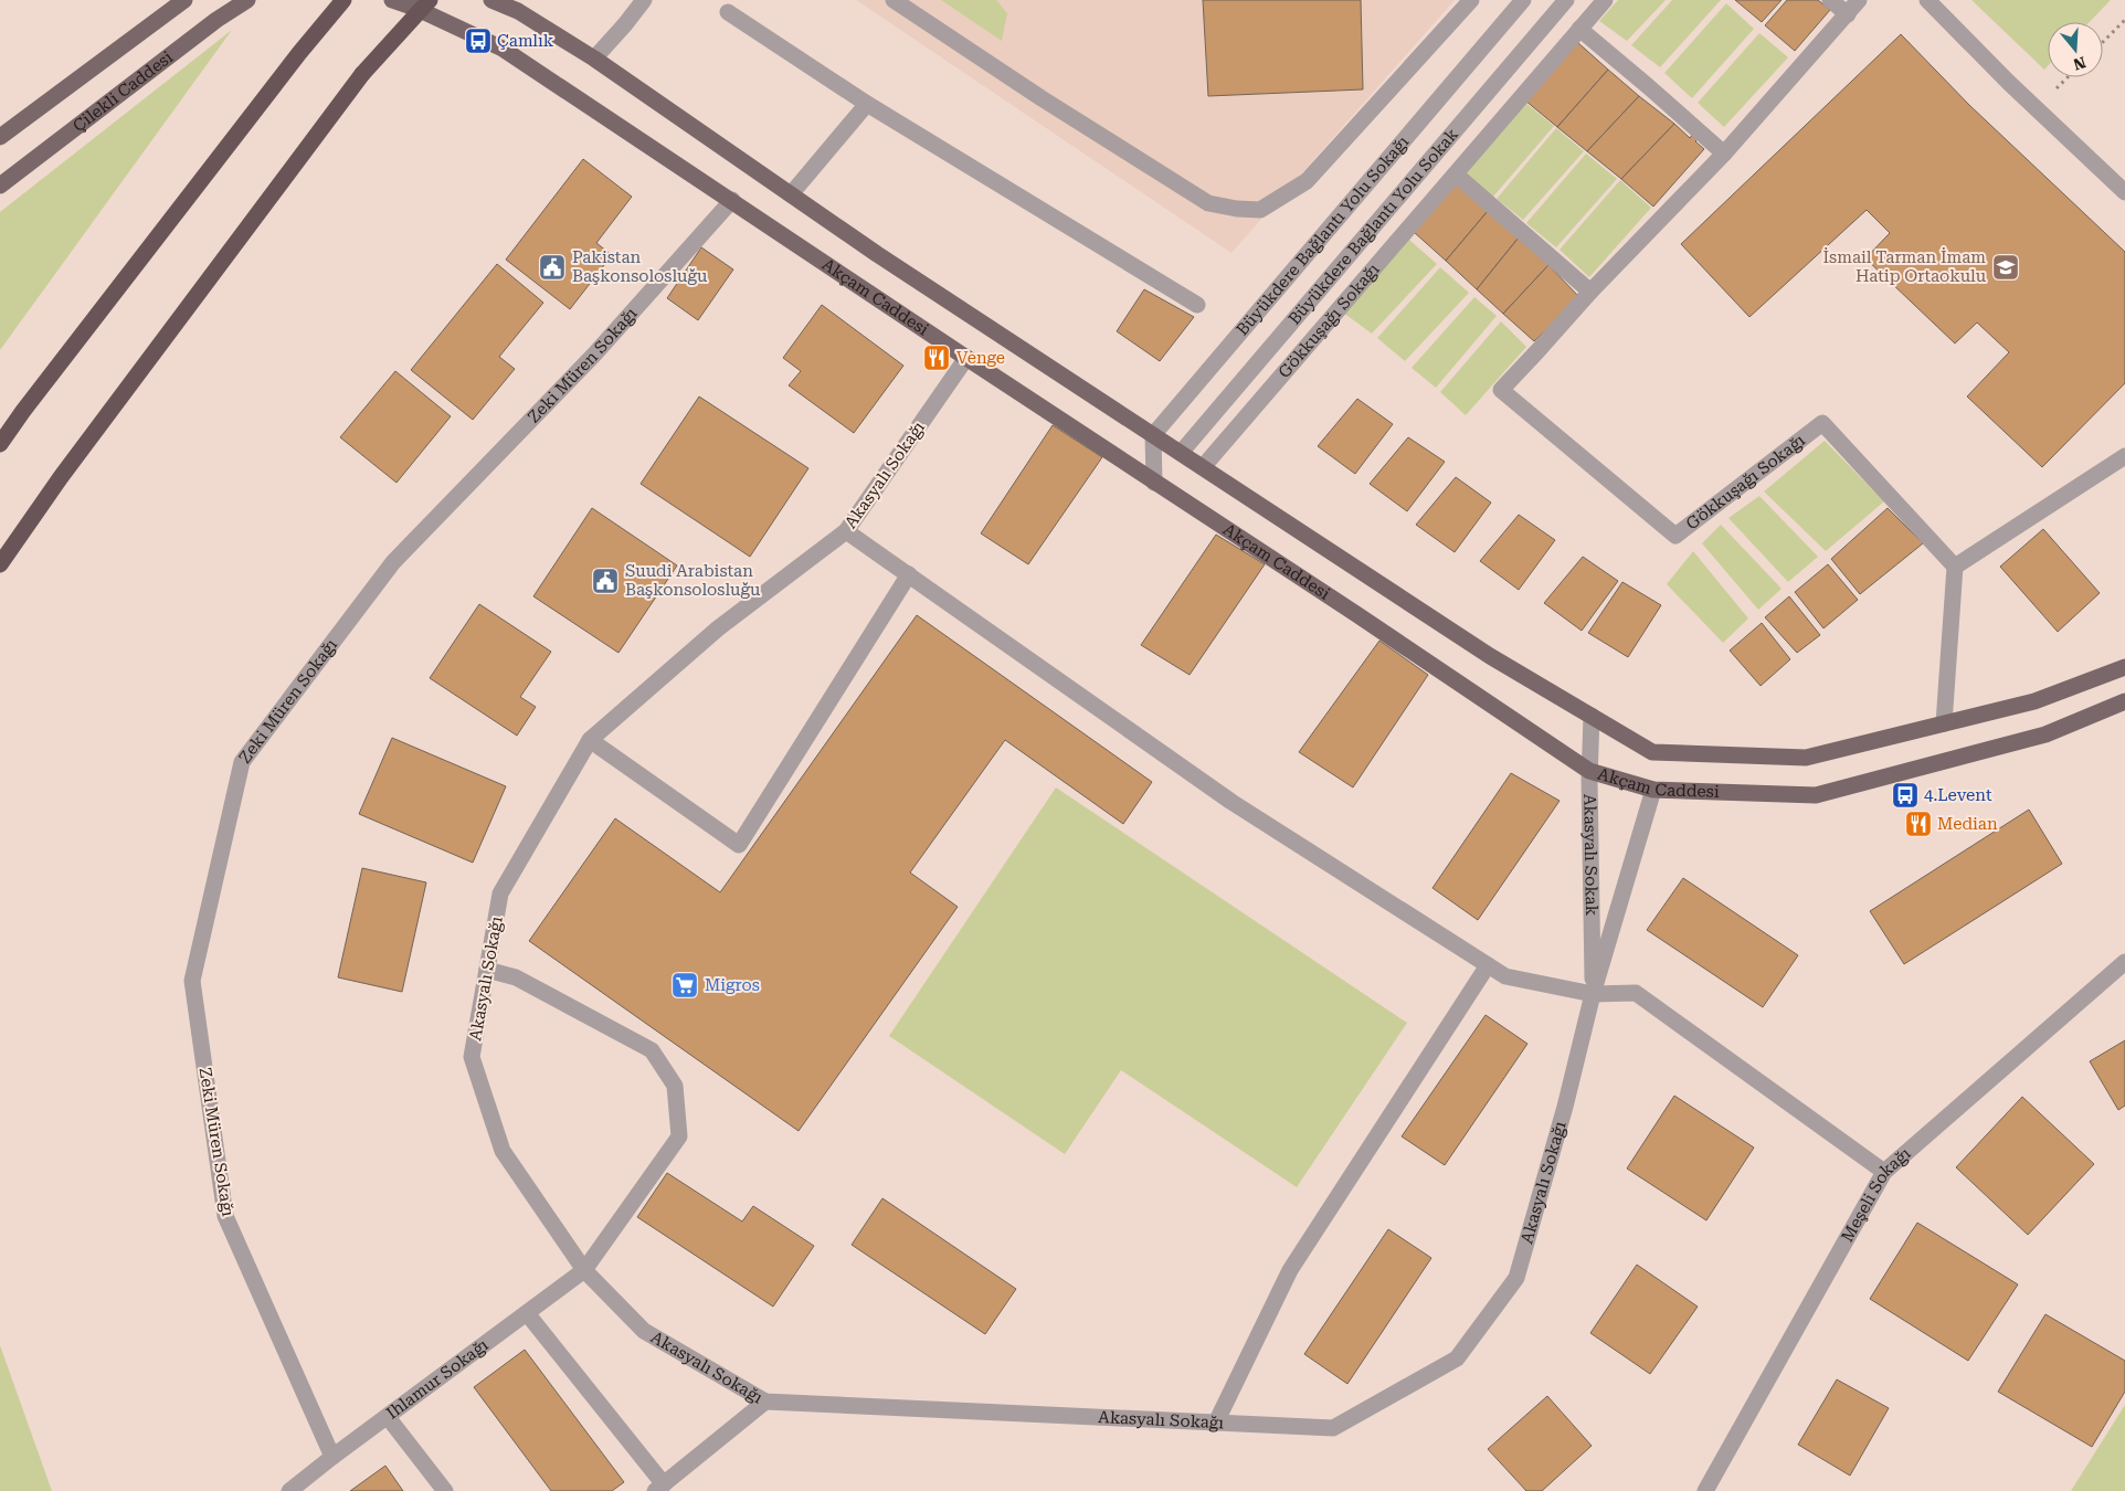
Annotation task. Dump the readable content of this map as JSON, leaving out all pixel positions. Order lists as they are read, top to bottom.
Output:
{
  "streets": {
    "main road": ["Çilekli Caddesi", "Akçam Caddesi"],
    "street": [
      "Büyükdere Bağlantı Yolu Sokak",
      "Büyükdere Bağlantı Yolu Sokağı",
      "Gökkuşağı Sokağı",
      "Zeki Müren Sokağı",
      "Akasyalı Sokağı",
      "Akasyalı Sokak",
      "Meşeli Sokağı",
      "Ihlamur Sokağı"
    ]
  },
  "crossings": [
    ["Büyükdere Bağlantı Yolu Sokak", "Akçam Caddesi"],
    ["Büyükdere Bağlantı Yolu Sokağı", "Akçam Caddesi"],
    ["Akçam Caddesi", "Gökkuşağı Sokağı"],
    ["Akçam Caddesi", "Zeki Müren Sokağı"],
    ["Akçam Caddesi", "Akasyalı Sokağı"],
    ["Akçam Caddesi", "Akasyalı Sokak"],
    ["Zeki Müren Sokağı", "Ihlamur Sokağı"],
    ["Akasyalı Sokağı", "Akasyalı Sokak"],
    ["Akasyalı Sokağı", "Ihlamur Sokağı"]
  ],
  "places": {
    "bus stop": ["Çamlık", "4.Levent"],
    "public building": ["Pakistan Başkonsolosluğu", "Suudi Arabistan Başkonsolosluğu"],
    "school or university": ["İsmail Tarman İmam Hatip Ortaokulu"],
    "restaurant": ["Venge", "Median"],
    "supermarket": ["Migros"]
  },
  "north": "bottom"
}
